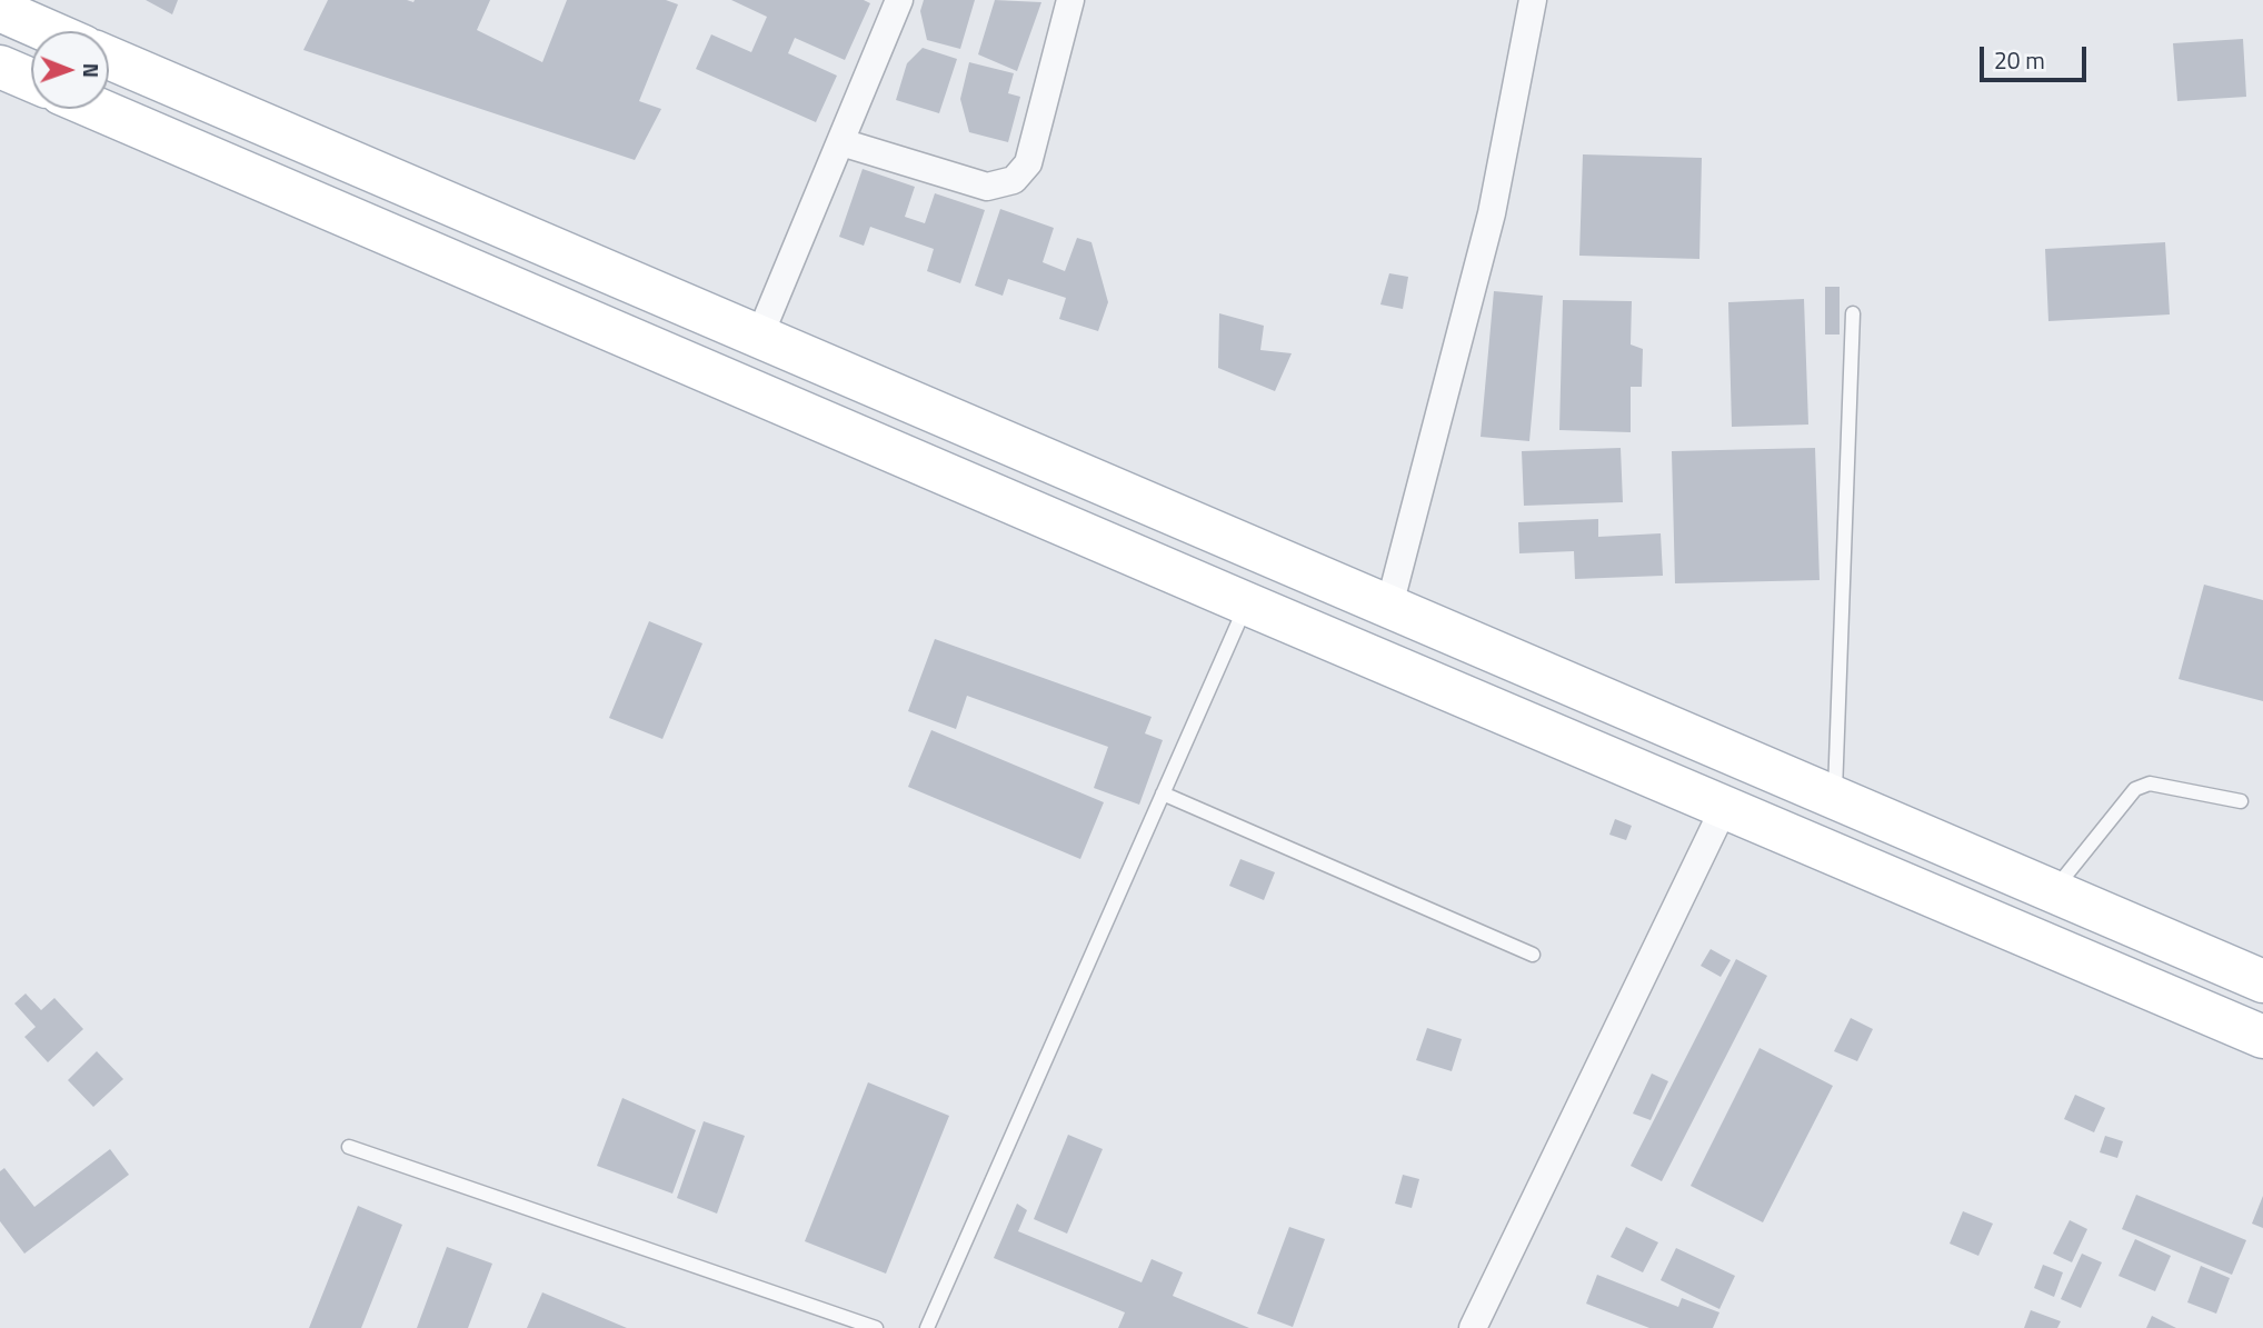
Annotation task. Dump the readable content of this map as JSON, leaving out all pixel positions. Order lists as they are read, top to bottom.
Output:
{
  "scale_bar": "20 m",
  "north": "right"
}
